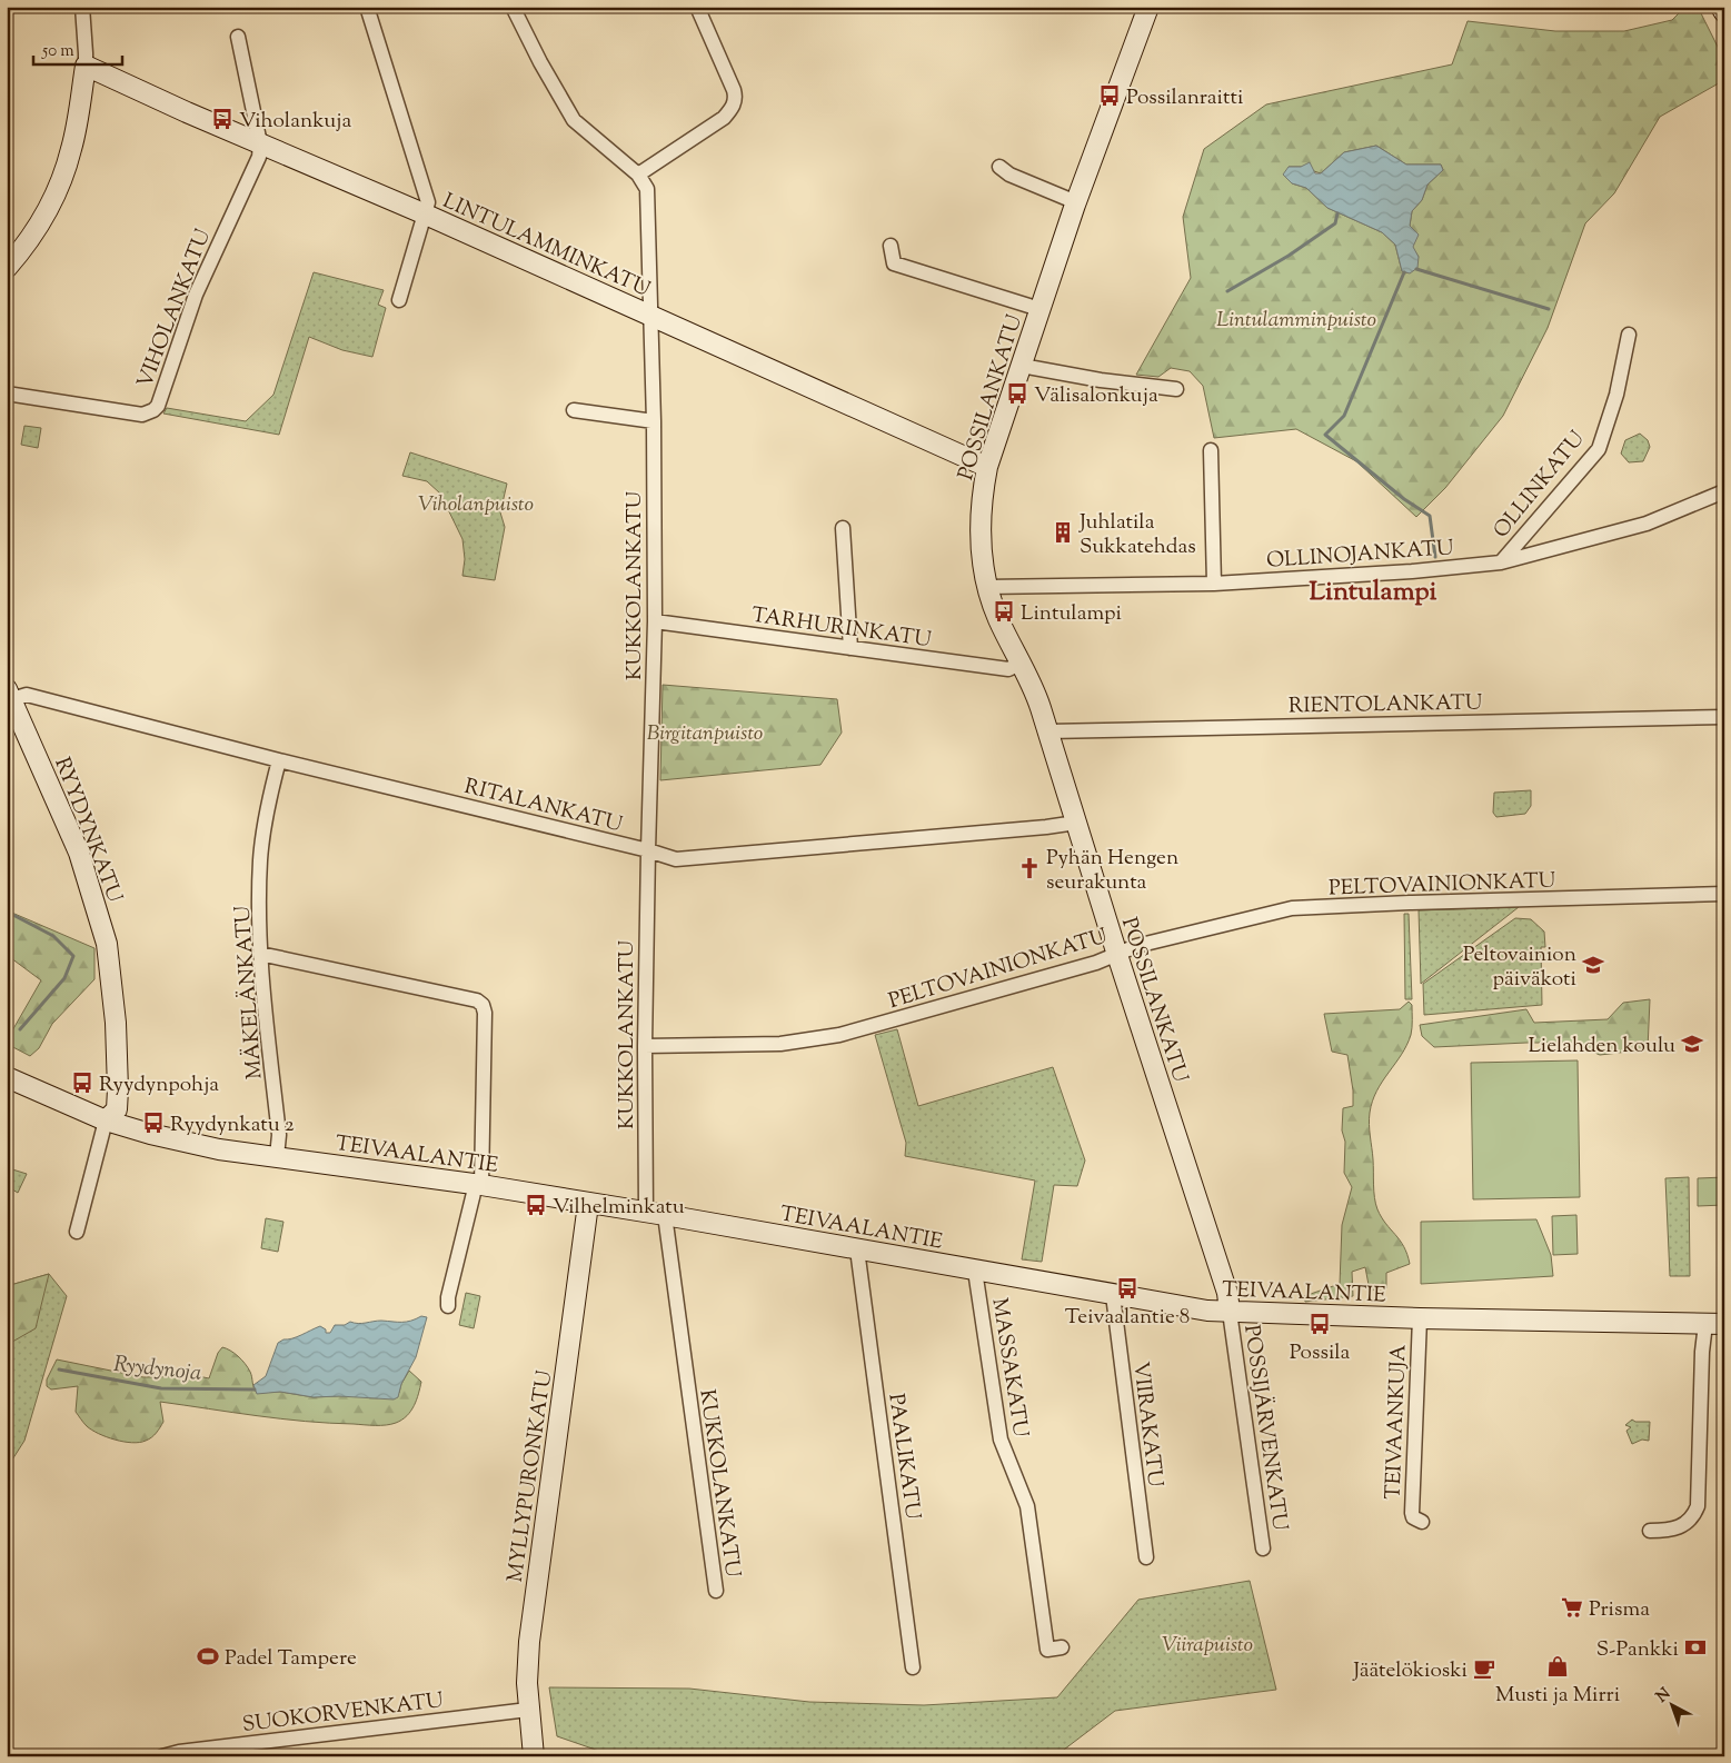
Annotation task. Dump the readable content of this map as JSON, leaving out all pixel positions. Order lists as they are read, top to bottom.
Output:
{
  "streets": {
    "street": [
      "LINTULAMMINKATU",
      "VIHOLANKATU",
      "POSSILANKATU",
      "OLLINKATU",
      "OLLINOJANKATU",
      "KUKKOLANKATU",
      "TARHURINKATU",
      "RIENTOLANKATU",
      "RITALANKATU",
      "RYYDYNKATU",
      "PELTOVAINIONKATU",
      "MÄKELÄNKATU",
      "TEIVAALANTIE",
      "MASSAKATU",
      "TEIVAANKUJA",
      "VIIRAKATU",
      "POSSIJÄRVENKATU",
      "PAALIKATU",
      "MYLLYPURONKATU",
      "SUOKORVENKATU"
    ]
  },
  "crossings": [
    ["LINTULAMMINKATU", "VIHOLANKATU"],
    ["LINTULAMMINKATU", "POSSILANKATU"],
    ["LINTULAMMINKATU", "KUKKOLANKATU"],
    ["POSSILANKATU", "OLLINOJANKATU"],
    ["POSSILANKATU", "TARHURINKATU"],
    ["POSSILANKATU", "RIENTOLANKATU"],
    ["POSSILANKATU", "RITALANKATU"],
    ["POSSILANKATU", "PELTOVAINIONKATU"],
    ["POSSILANKATU", "TEIVAALANTIE"],
    ["POSSILANKATU", "POSSIJÄRVENKATU"],
    ["OLLINKATU", "OLLINOJANKATU"],
    ["KUKKOLANKATU", "TARHURINKATU"],
    ["KUKKOLANKATU", "RITALANKATU"],
    ["KUKKOLANKATU", "PELTOVAINIONKATU"],
    ["KUKKOLANKATU", "TEIVAALANTIE"],
    ["RITALANKATU", "RYYDYNKATU"],
    ["RITALANKATU", "MÄKELÄNKATU"],
    ["RYYDYNKATU", "TEIVAALANTIE"],
    ["MÄKELÄNKATU", "TEIVAALANTIE"],
    ["TEIVAALANTIE", "MASSAKATU"],
    ["TEIVAALANTIE", "TEIVAANKUJA"],
    ["TEIVAALANTIE", "VIIRAKATU"],
    ["TEIVAALANTIE", "POSSIJÄRVENKATU"],
    ["TEIVAALANTIE", "PAALIKATU"],
    ["TEIVAALANTIE", "MYLLYPURONKATU"],
    ["MYLLYPURONKATU", "SUOKORVENKATU"]
  ],
  "districts": ["Lintulampi"],
  "water": ["Ryydynoja"],
  "parks": [
    "Lintulamminpuisto",
    "Viholanpuisto",
    "Birgitanpuisto",
    "Viirapuisto"
  ],
  "places": {
    "bus stop": [
      "Possilanraitti",
      "Viholankuja",
      "Välisalonkuja",
      "Lintulampi",
      "Ryydynpohja",
      "Ryydynkatu 2",
      "Vilhelminkatu",
      "Teivaalantie 8",
      "Possila"
    ],
    "building": ["Juhlatila Sukkatehdas"],
    "church": ["Pyhän Hengen seurakunta"],
    "school or university": ["Peltovainion päiväkoti", "Lielahden koulu"],
    "supermarket": ["Prisma"],
    "bank": ["S-Pankki"],
    "sports": ["Padel Tampere"],
    "shop": ["Musti ja Mirri"],
    "cafe": ["Jäätelökioski"]
  },
  "scale_bar": "50 m",
  "north": "top left"
}
